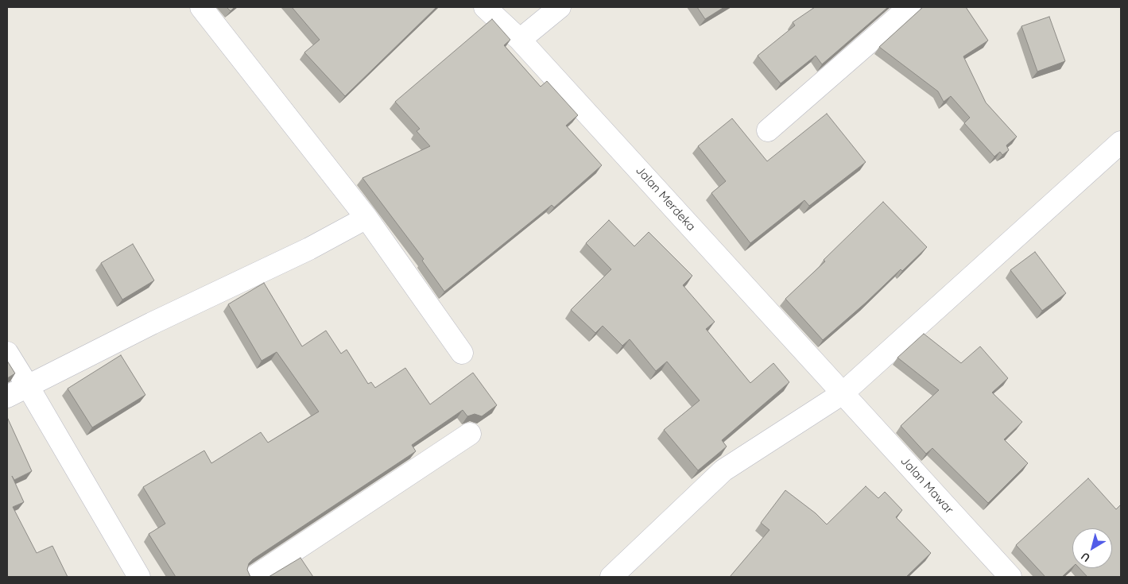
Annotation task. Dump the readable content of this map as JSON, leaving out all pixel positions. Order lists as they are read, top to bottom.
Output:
{
  "streets": {
    "street": ["Jalan Merdeka", "Jalan Mawar"]
  },
  "crossings": [
    ["Jalan Merdeka", "Jalan Mawar"]
  ],
  "north": "bottom left"
}
